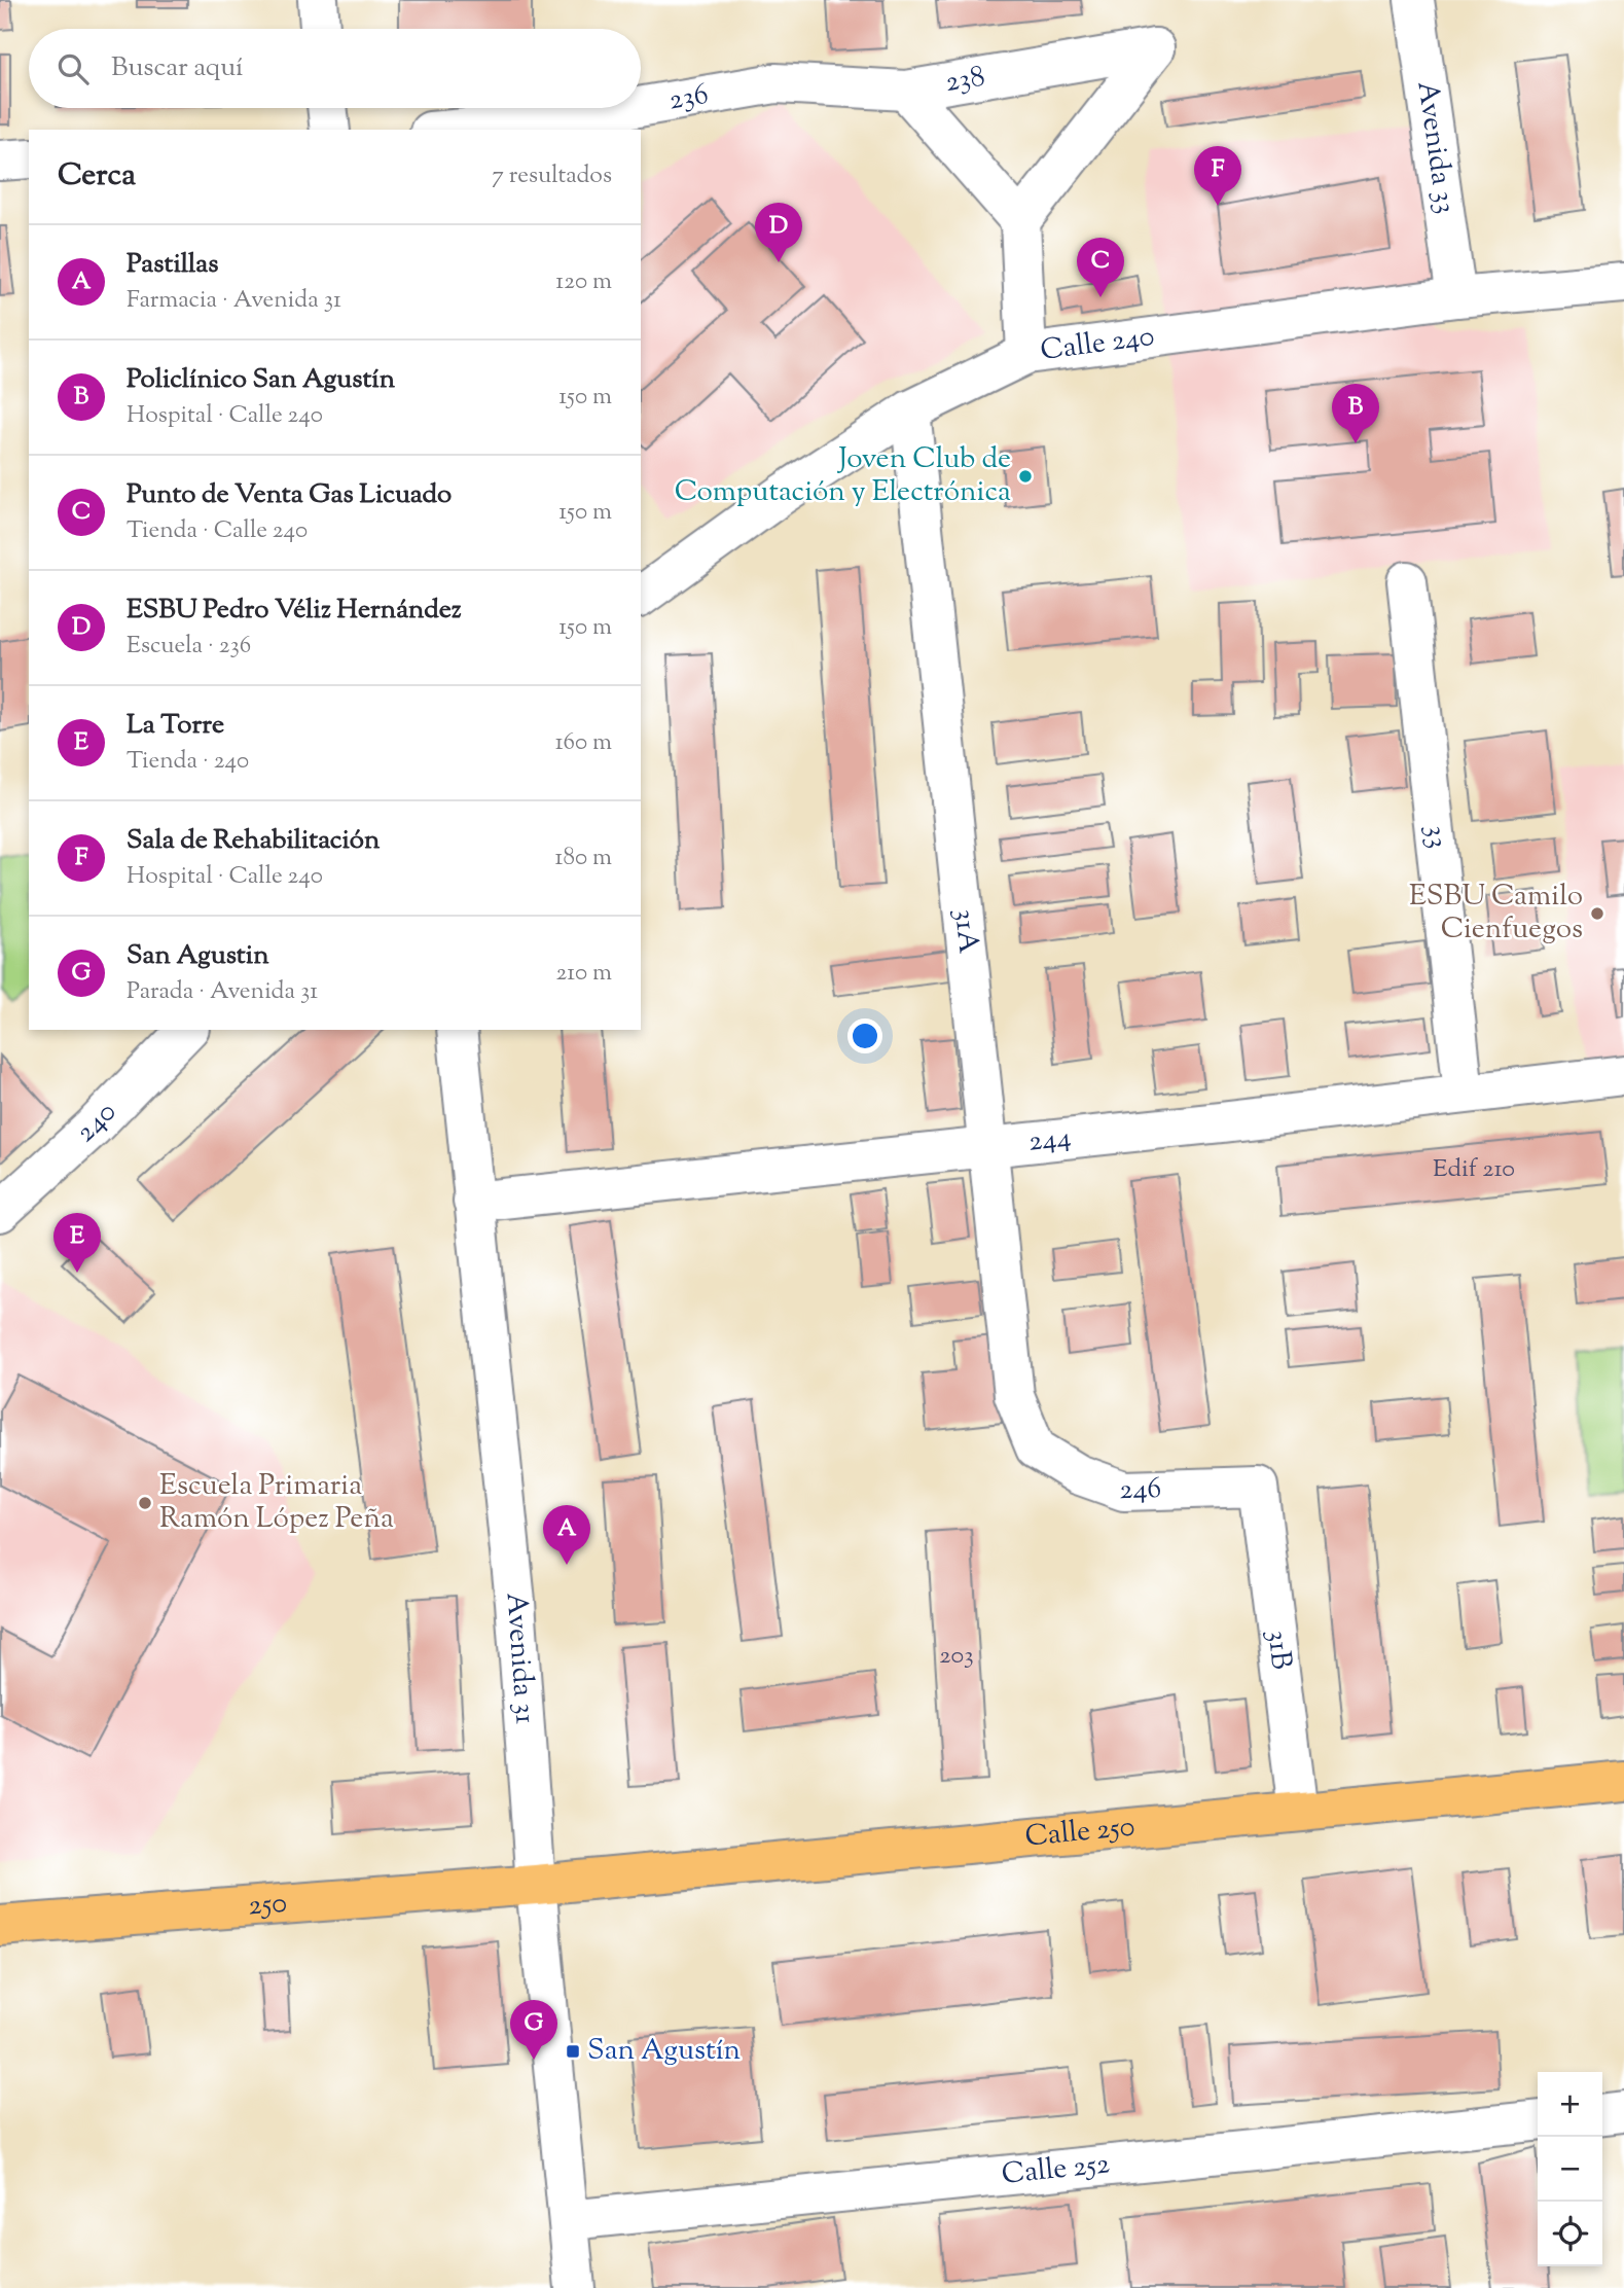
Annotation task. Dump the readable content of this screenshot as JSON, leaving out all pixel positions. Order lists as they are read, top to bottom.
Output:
{
  "streets": {
    "main road": ["Calle 250", "250"],
    "street": [
      "238",
      "236",
      "Avenida 33",
      "Calle 240",
      "33",
      "31A",
      "240",
      "244",
      "246",
      "31B",
      "Avenida 31",
      "Calle 252"
    ]
  },
  "crossings": [
    ["238", "236"],
    ["Avenida 33", "Calle 240"],
    ["Calle 240", "31A"],
    ["33", "244"],
    ["31A", "244"],
    ["31A", "246"],
    ["244", "Avenida 31"],
    ["246", "31B"],
    ["31B", "Calle 250"],
    ["Avenida 31", "Calle 250"],
    ["Avenida 31", "250"],
    ["Avenida 31", "Calle 252"],
    ["Calle 250", "250"]
  ],
  "places": {
    "other": ["Joven Club de Computación y Electrónica", "ESBU Camilo Cienfuegos", "Escuela Primaria Ramón López Peña"],
    "transit": ["San Agustín"]
  },
  "house_numbers": ["Edif 210", "203"],
  "page": {
    "search": "Buscar aquí",
    "heading": ["Cerca", "7 resultados"],
    "pins": [
      "F",
      "D",
      "C",
      "B",
      "E",
      "A",
      "G"
    ],
    "list": [
      {
        "mark": "A",
        "name": "Pastillas",
        "note": "Farmacia · Avenida 31",
        "value": "120 m"
      },
      {
        "mark": "B",
        "name": "Policlínico San Agustín",
        "note": "Hospital · Calle 240",
        "value": "150 m"
      },
      {
        "mark": "C",
        "name": "Punto de Venta Gas Licuado",
        "note": "Tienda · Calle 240",
        "value": "150 m"
      },
      {
        "mark": "D",
        "name": "ESBU Pedro Véliz Hernández",
        "note": "Escuela · 236",
        "value": "150 m"
      },
      {
        "mark": "E",
        "name": "La Torre",
        "note": "Tienda · 240",
        "value": "160 m"
      },
      {
        "mark": "F",
        "name": "Sala de Rehabilitación",
        "note": "Hospital · Calle 240",
        "value": "180 m"
      },
      {
        "mark": "G",
        "name": "San Agustin",
        "note": "Parada · Avenida 31",
        "value": "210 m"
      }
    ],
    "map_buttons": ["+", "−"]
  }
}
